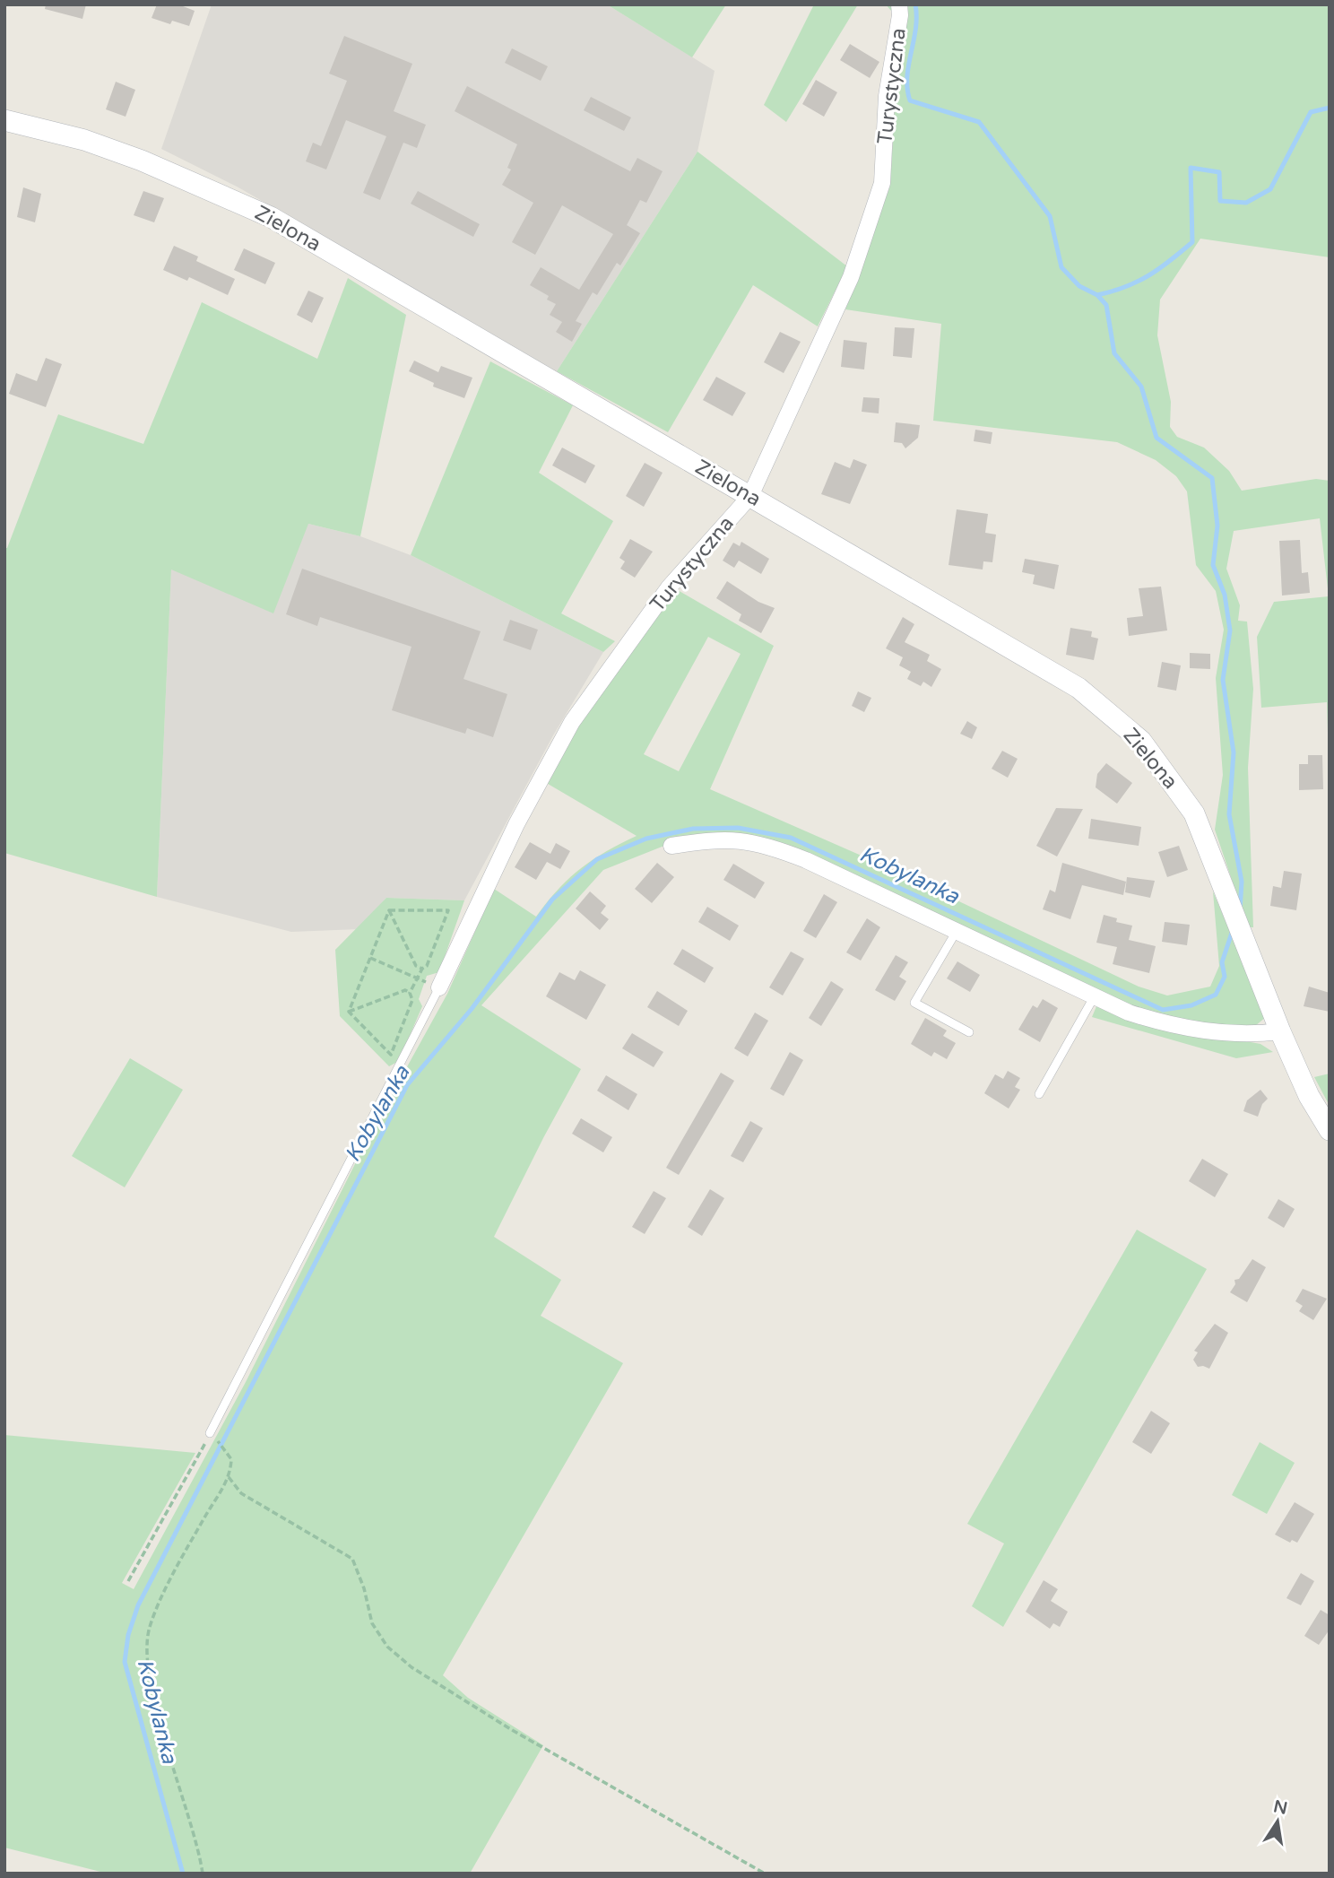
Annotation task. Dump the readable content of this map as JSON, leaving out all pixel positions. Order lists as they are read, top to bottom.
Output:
{
  "streets": {
    "street": ["Turystyczna", "Zielona"]
  },
  "crossings": [
    ["Turystyczna", "Zielona"]
  ],
  "water": ["Kobylanka"],
  "north": "top"
}
